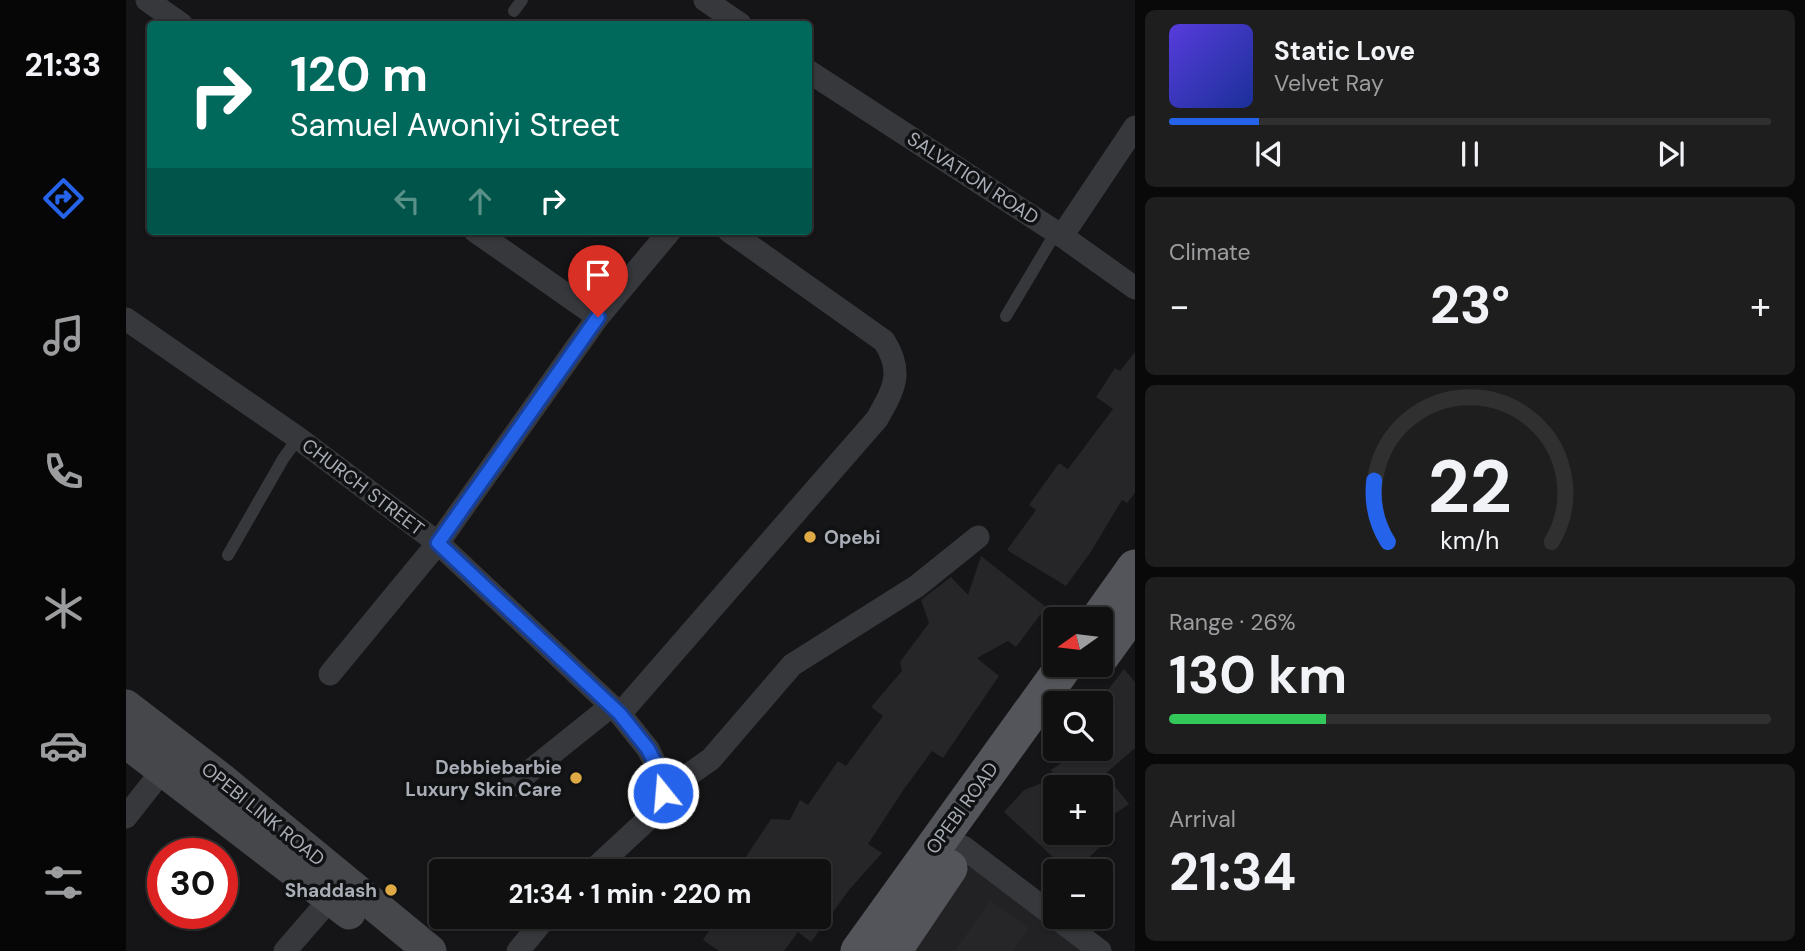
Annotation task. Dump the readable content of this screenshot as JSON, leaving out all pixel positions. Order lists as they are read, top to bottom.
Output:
{
  "streets": {
    "main road": ["OPEBI ROAD", "OPEBI LINK ROAD"],
    "street": ["SALVATION ROAD", "CHURCH STREET"]
  },
  "places": ["Opebi", "Debbiebarbie Luxury Skin Care", "Shaddash"],
  "north": "left",
  "page": {
    "tabs": "21:33",
    "turn": ["120 m", "Samuel Awoniyi Street"],
    "song": ["Static Love", "Velvet Ray"],
    "tile": [
      "Climate",
      ["Range · 26%", "130 km"],
      ["Arrival", "21:34"]
    ],
    "heat": ["−", "23°", "+"],
    "map_buttons": ["+", "−"],
    "limit": "30",
    "trip": "21:34 · 1 min · 220 m",
    "gauge": ["22", "km/h"]
  }
}
